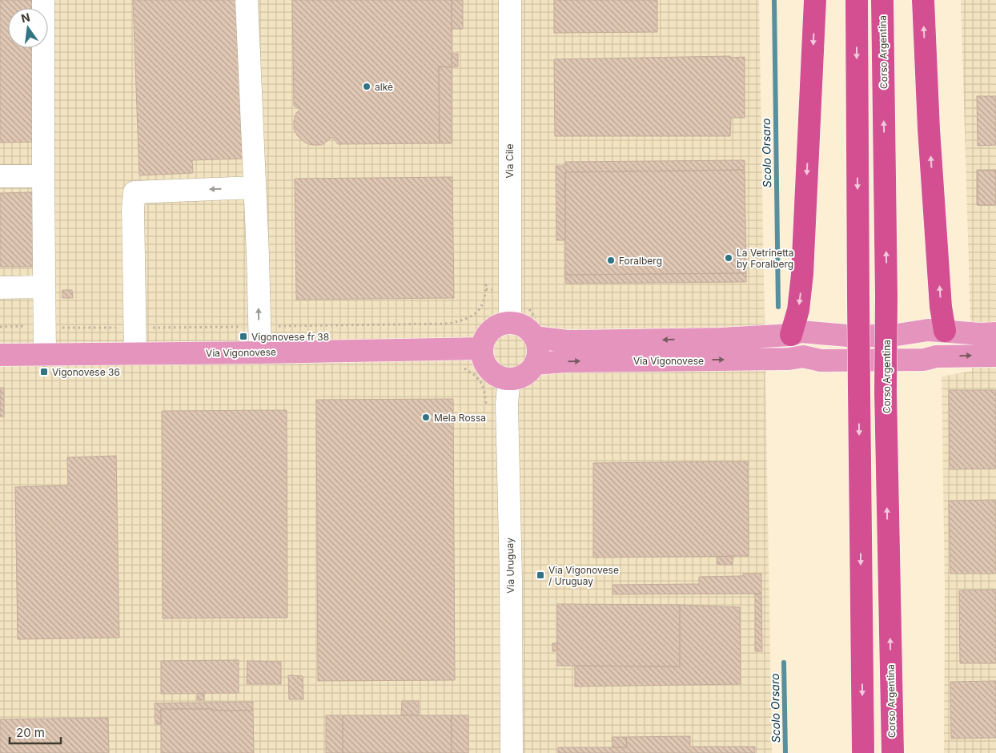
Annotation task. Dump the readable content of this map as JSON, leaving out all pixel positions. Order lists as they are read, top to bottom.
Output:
{
  "streets": {
    "highway": ["Corso Argentina"],
    "main road": ["Via Vigonovese"],
    "street": ["Via Cile", "Via Uruguay"]
  },
  "crossings": [
    ["Via Cile", "Via Vigonovese"],
    ["Via Cile", "Via Uruguay"],
    ["Via Vigonovese", "Via Uruguay"]
  ],
  "water": ["Scolo Orsaro"],
  "places": {
    "other": [
      "alkè",
      "La Vetrinetta by Foralberg",
      "Foralberg",
      "Mela Rossa"
    ],
    "transit": ["Vigonovese fr 38", "Vigonovese 36", "Via Vigonovese / Uruguay"]
  },
  "scale_bar": "20 m",
  "north": "top"
}
